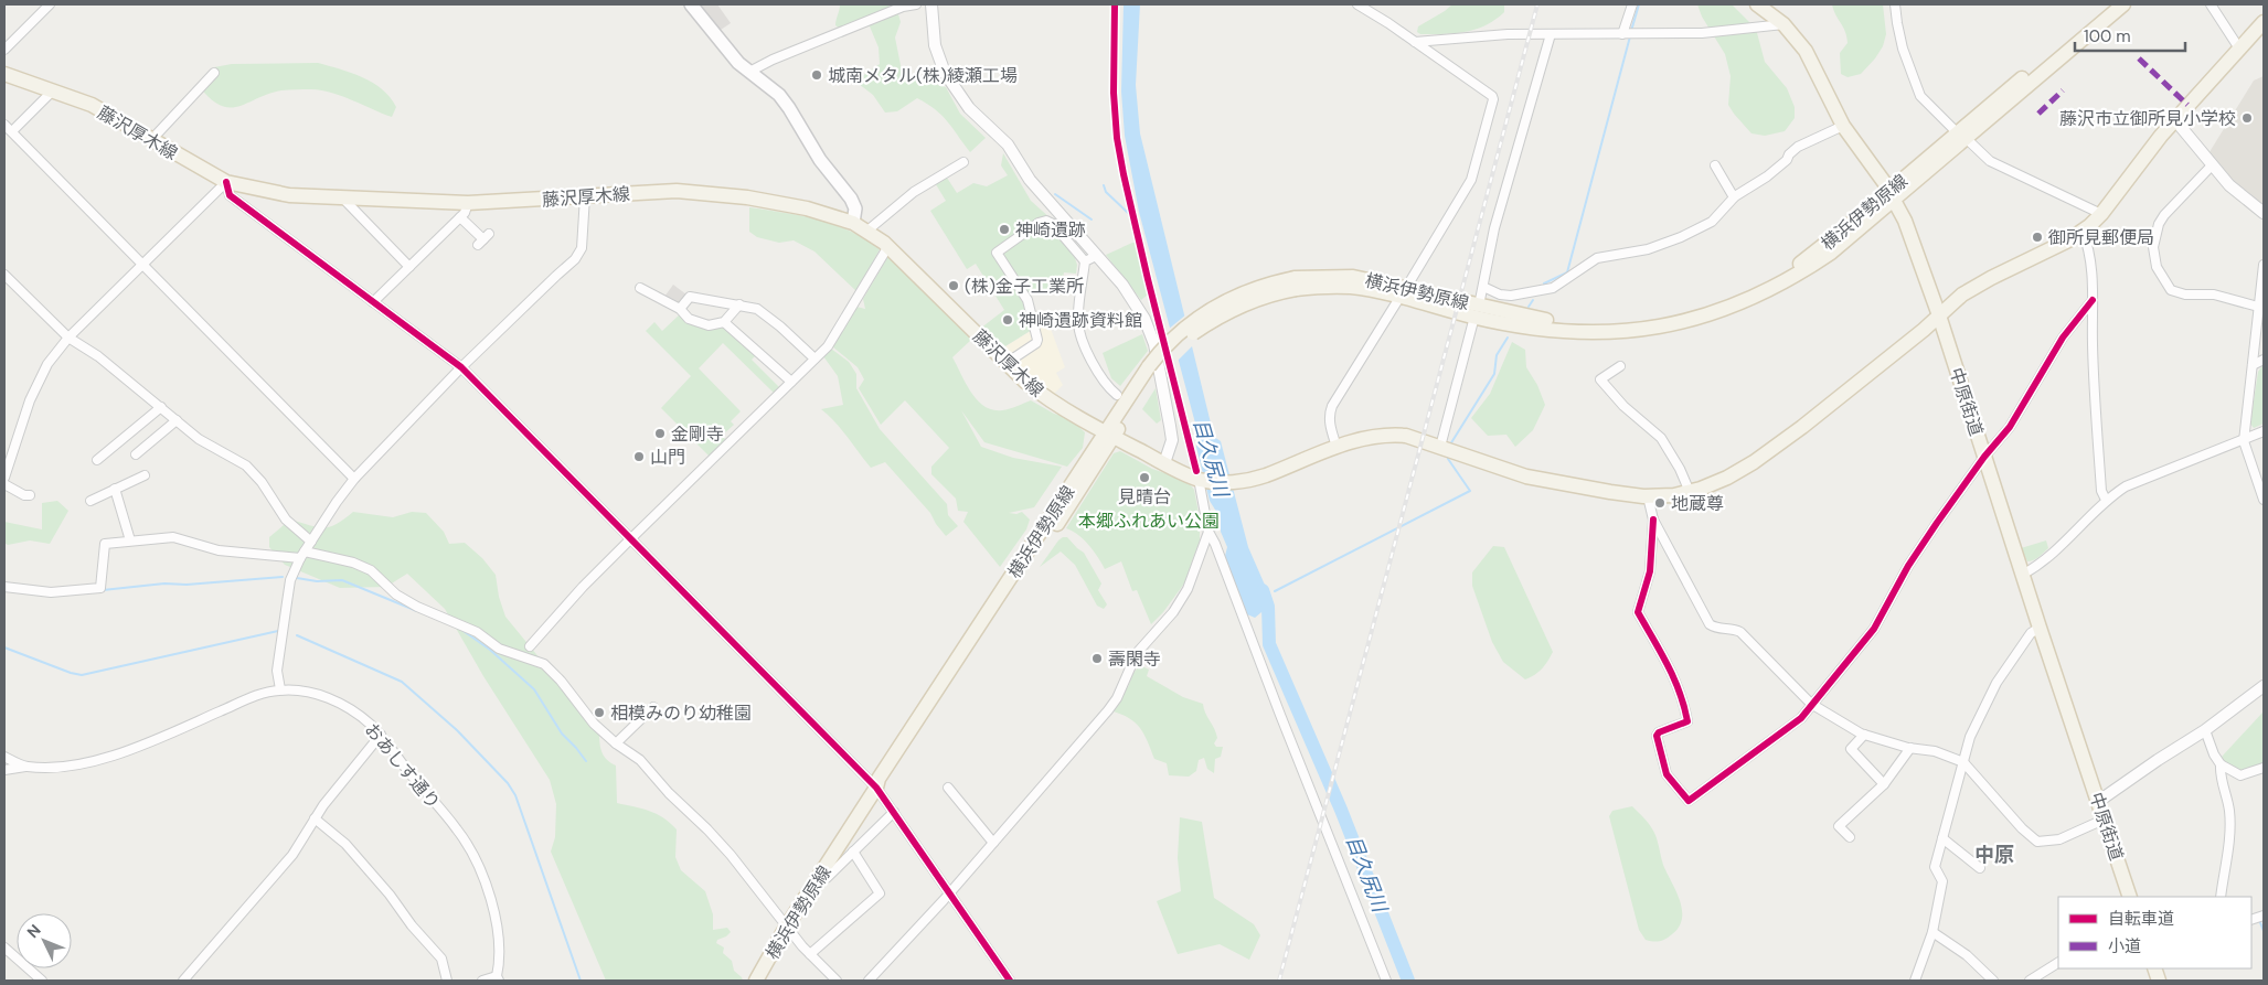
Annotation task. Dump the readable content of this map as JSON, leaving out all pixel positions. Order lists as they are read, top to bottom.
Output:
{
  "streets": {
    "main road": ["藤沢厚木線", "横浜伊勢原線", "中原街道"],
    "street": ["おあしす通り"]
  },
  "crossings": [
    ["藤沢厚木線", "横浜伊勢原線"],
    ["横浜伊勢原線", "中原街道"]
  ],
  "districts": ["中原"],
  "water": ["目久尻川"],
  "parks": ["本郷ふれあい公園"],
  "places": [
    "城南メタル(株)綾瀬工場",
    "藤沢市立御所見小学校",
    "神崎遺跡",
    "御所見郵便局",
    "(株)金子工業所",
    "神崎遺跡資料館",
    "金剛寺",
    "山門",
    "見晴台",
    "地蔵尊",
    "壽閑寺",
    "相模みのり幼稚園"
  ],
  "legend": ["自転車道", "小道"],
  "scale_bar": "100 m",
  "north": "top left"
}
